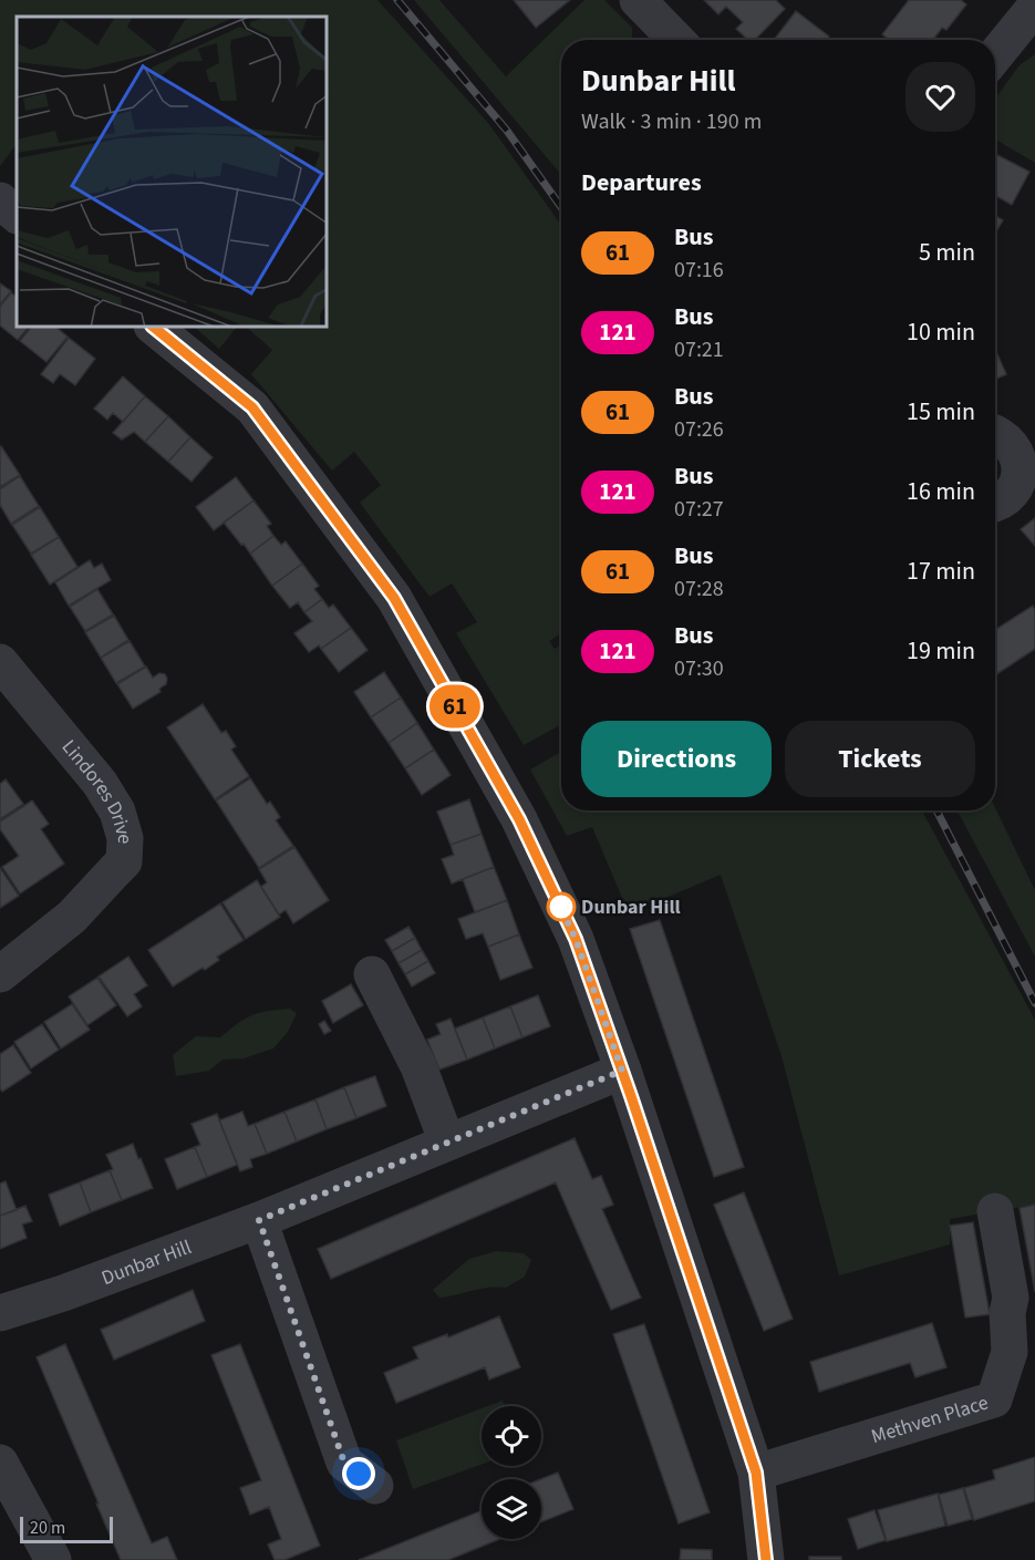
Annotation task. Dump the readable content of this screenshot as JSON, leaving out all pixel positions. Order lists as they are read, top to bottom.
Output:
{
  "streets": {
    "street": ["Lindores Drive", "Dunbar Hill", "Methven Place"]
  },
  "places": ["Dunbar Hill"],
  "lines": ["bus line 61"],
  "scale_bar": "20 m",
  "page": {
    "on_map": "61",
    "heading": [
      ["Dunbar Hill", "Walk · 3 min · 190 m"],
      "Departures"
    ],
    "list": [
      {
        "mark": "61",
        "name": "Bus",
        "note": "07:16",
        "value": "5 min"
      },
      {
        "mark": "121",
        "name": "Bus",
        "note": "07:21",
        "value": "10 min"
      },
      {
        "mark": "61",
        "name": "Bus",
        "note": "07:26",
        "value": "15 min"
      },
      {
        "mark": "121",
        "name": "Bus",
        "note": "07:27",
        "value": "16 min"
      },
      {
        "mark": "61",
        "name": "Bus",
        "note": "07:28",
        "value": "17 min"
      },
      {
        "mark": "121",
        "name": "Bus",
        "note": "07:30",
        "value": "19 min"
      }
    ],
    "buttons": ["Directions", "Tickets"],
    "scale": "20 m"
  }
}
